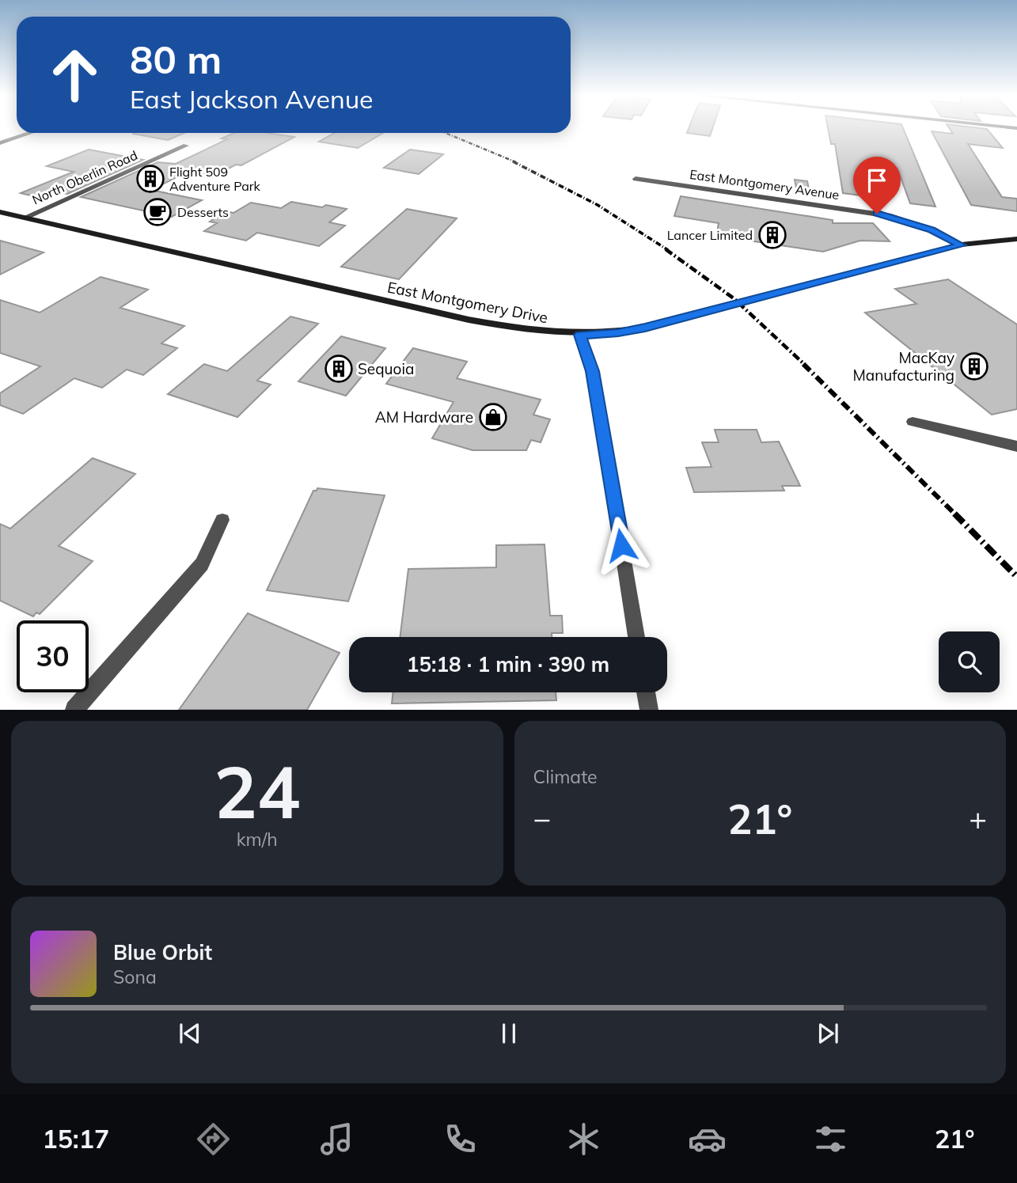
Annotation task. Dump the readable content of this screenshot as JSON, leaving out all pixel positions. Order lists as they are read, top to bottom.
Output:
{
  "streets": {
    "main road": ["East Montgomery Drive"],
    "street": ["North Oberlin Road", "East Montgomery Avenue"]
  },
  "crossings": [
    ["North Oberlin Road", "East Montgomery Drive"],
    ["East Montgomery Avenue", "East Montgomery Drive"]
  ],
  "places": {
    "building": [
      "Flight 509 Adventure Park",
      "Lancer Limited",
      "MacKay Manufacturing",
      "Sequoia"
    ],
    "cafe": ["Desserts"],
    "shop": ["AM Hardware"]
  },
  "page": {
    "turn": ["80 m", "East Jackson Avenue"],
    "limit": "30",
    "trip": "15:18 · 1 min · 390 m",
    "tile": [
      ["24", "km/h"],
      "Climate"
    ],
    "heat": ["−", "21°", "+"],
    "song": ["Blue Orbit", "Sona"],
    "tabs": ["15:17", "21°"]
  }
}
